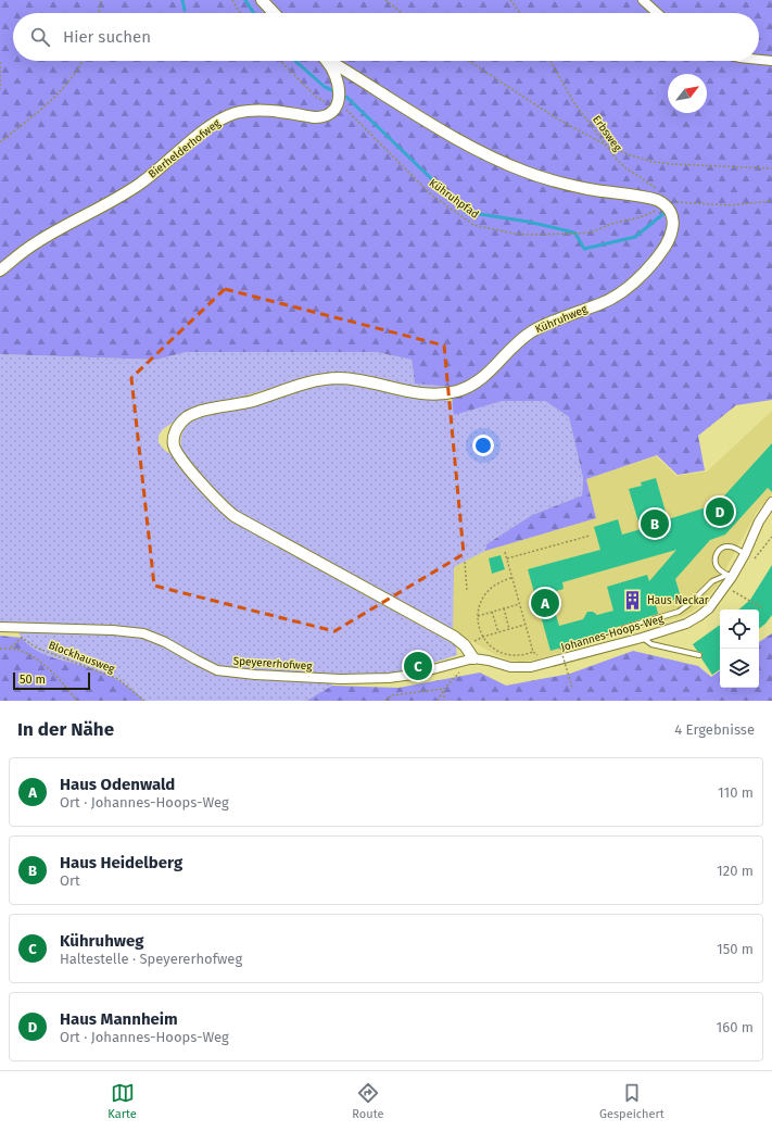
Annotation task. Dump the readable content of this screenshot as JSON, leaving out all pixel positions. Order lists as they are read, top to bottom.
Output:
{
  "streets": {
    "street": [
      "Bierhelderhofweg",
      "Kühruhweg",
      "Johannes-Hoops-Weg",
      "Speyererhofweg"
    ],
    "path": ["Erbsweg", "Kühruhpfad", "Blockhausweg"]
  },
  "crossings": [
    ["Bierhelderhofweg", "Kühruhpfad"],
    ["Kühruhpfad", "Kühruhweg"],
    ["Kühruhweg", "Johannes-Hoops-Weg"],
    ["Kühruhweg", "Speyererhofweg"],
    ["Johannes-Hoops-Weg", "Speyererhofweg"]
  ],
  "places": {
    "building": ["Haus Neckar"]
  },
  "scale_bar": "50 m",
  "north": "top right",
  "page": {
    "search": "Hier suchen",
    "pins": [
      "D",
      "B",
      "A",
      "C"
    ],
    "scale": "50 m",
    "heading": ["In der Nähe", "4 Ergebnisse"],
    "list": [
      {
        "mark": "A",
        "name": "Haus Odenwald",
        "note": "Ort · Johannes-Hoops-Weg",
        "value": "110 m"
      },
      {
        "mark": "B",
        "name": "Haus Heidelberg",
        "note": "Ort",
        "value": "120 m"
      },
      {
        "mark": "C",
        "name": "Kühruhweg",
        "note": "Haltestelle · Speyererhofweg",
        "value": "150 m"
      },
      {
        "mark": "D",
        "name": "Haus Mannheim",
        "note": "Ort · Johannes-Hoops-Weg",
        "value": "160 m"
      }
    ],
    "nav": ["Karte", "Route", "Gespeichert"]
  }
}
